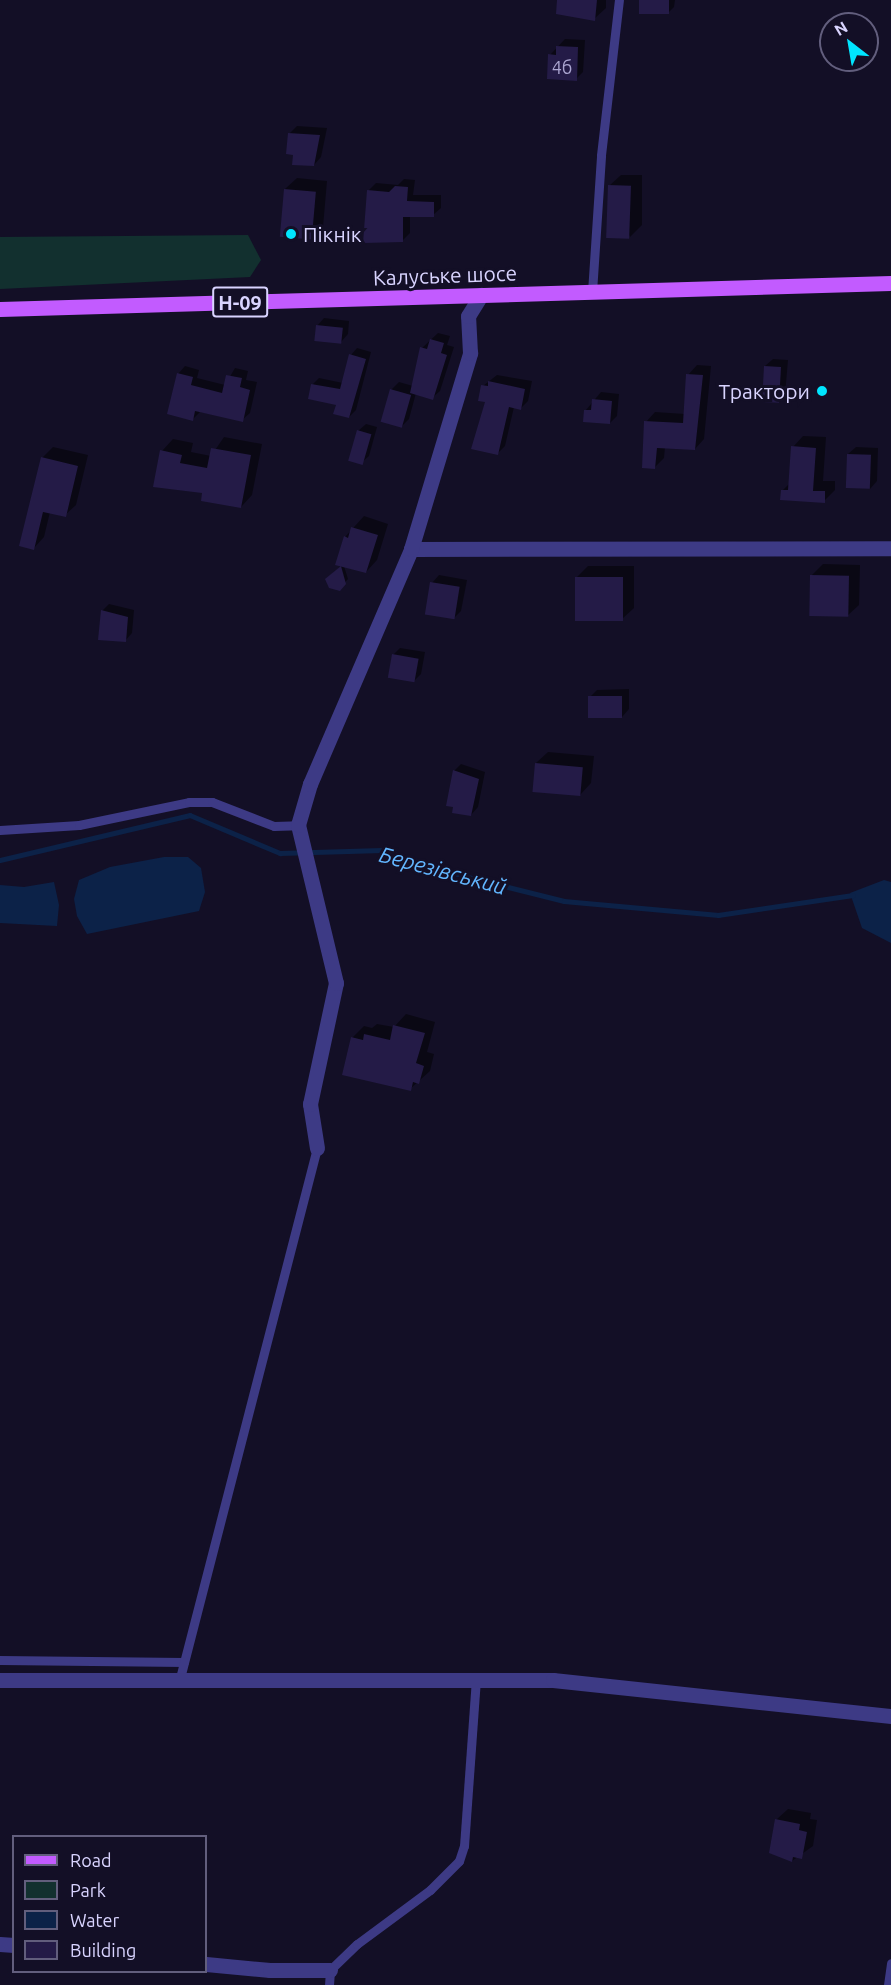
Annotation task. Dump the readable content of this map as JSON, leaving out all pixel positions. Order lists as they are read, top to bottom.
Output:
{
  "streets": {
    "main road": ["Калуське шосе", "Н-09"]
  },
  "water": ["Березівський"],
  "places": ["Пікнік", "Трактори"],
  "house_numbers": ["4б"],
  "legend": [
    "Road",
    "Park",
    "Water",
    "Building"
  ],
  "north": "top left"
}
